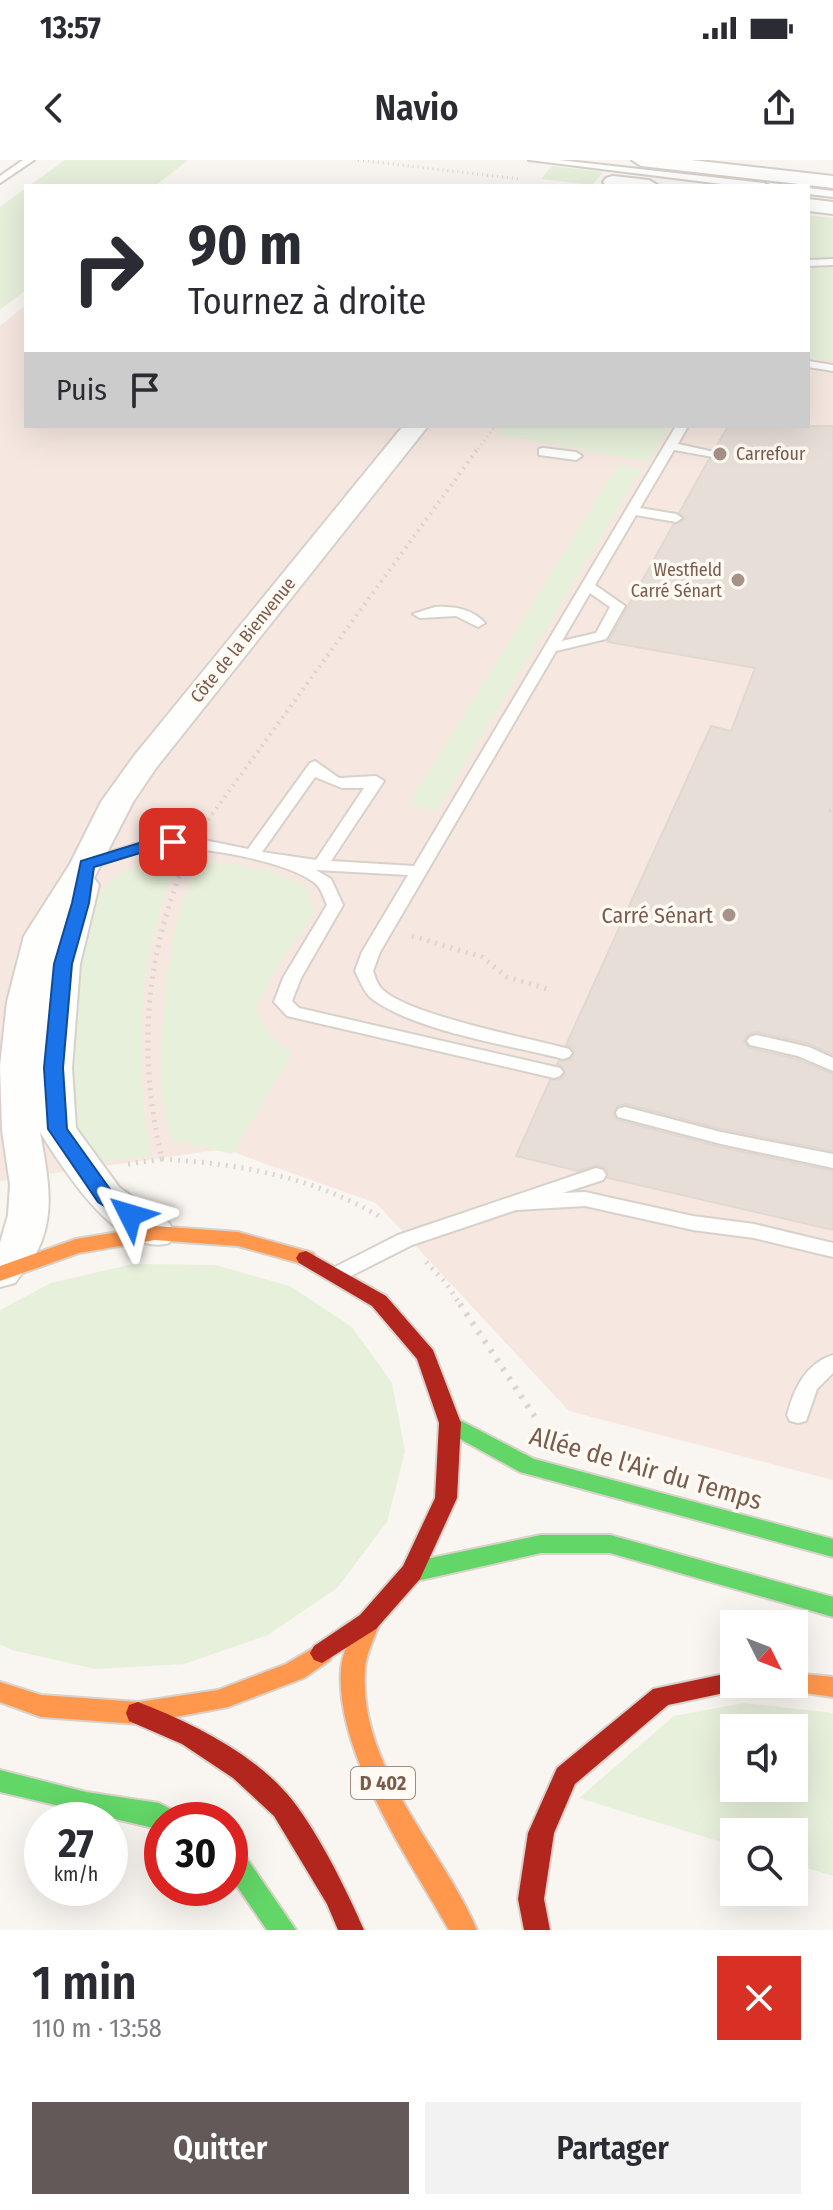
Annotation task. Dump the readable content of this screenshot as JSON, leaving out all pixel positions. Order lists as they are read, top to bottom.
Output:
{
  "streets": {
    "main road": ["Allée de l'Air du Temps", "D 402"],
    "street": ["Côte de la Bienvenue"]
  },
  "places": ["Carrefour", "Westfield Carré Sénart", "Carré Sénart"],
  "north": "bottom right",
  "page": {
    "status": "13:57",
    "header": "Navio",
    "turn": ["90 m", "Tournez à droite"],
    "then": "Puis",
    "speed": "27 km/h",
    "limit": "30",
    "heading": ["1 min", "110 m · 13:58"],
    "buttons": ["Quitter", "Partager"]
  }
}
